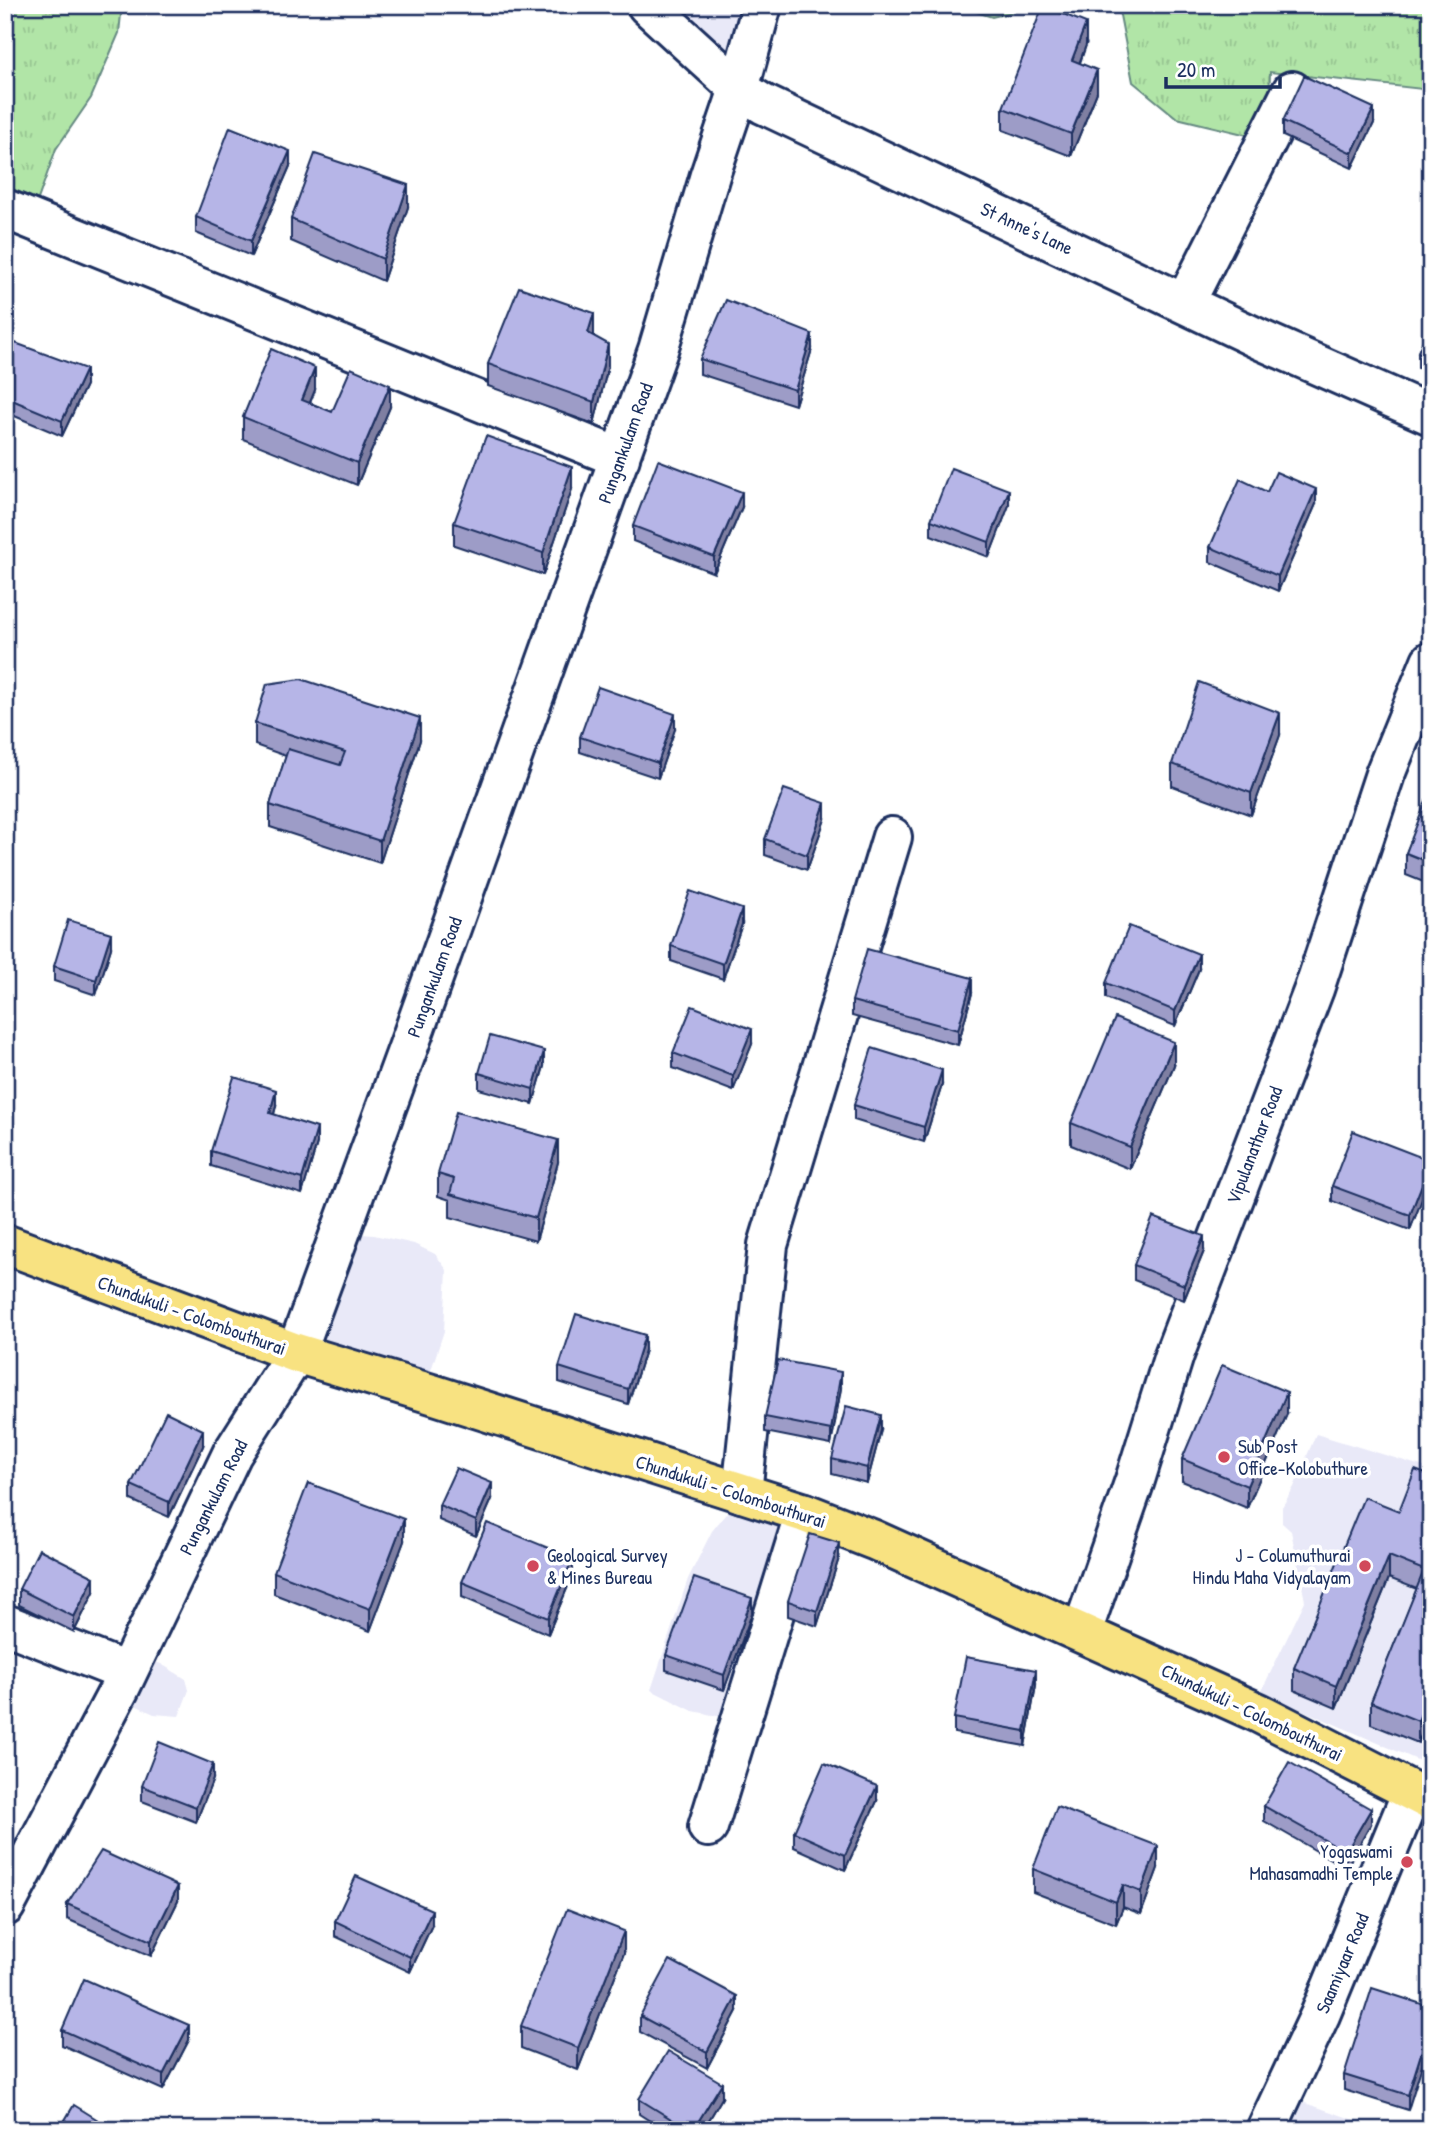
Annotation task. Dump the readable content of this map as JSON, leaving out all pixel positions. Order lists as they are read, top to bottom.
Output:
{
  "streets": {
    "main road": ["Chundukuli - Colombouthurai"],
    "street": [
      "St Anne's Lane",
      "Pungankulam Road",
      "Vipulanathar Road",
      "Saamiyaar Road"
    ]
  },
  "crossings": [
    ["St Anne's Lane", "Pungankulam Road"],
    ["Pungankulam Road", "Chundukuli - Colombouthurai"],
    ["Vipulanathar Road", "Chundukuli - Colombouthurai"],
    ["Chundukuli - Colombouthurai", "Saamiyaar Road"]
  ],
  "places": [
    "Sub Post Office-Kolobuthure",
    "Geological Survey & Mines Bureau",
    "J - Columuthurai Hindu Maha Vidyalayam",
    "Yogaswami Mahasamadhi Temple"
  ],
  "scale_bar": "20 m"
}
